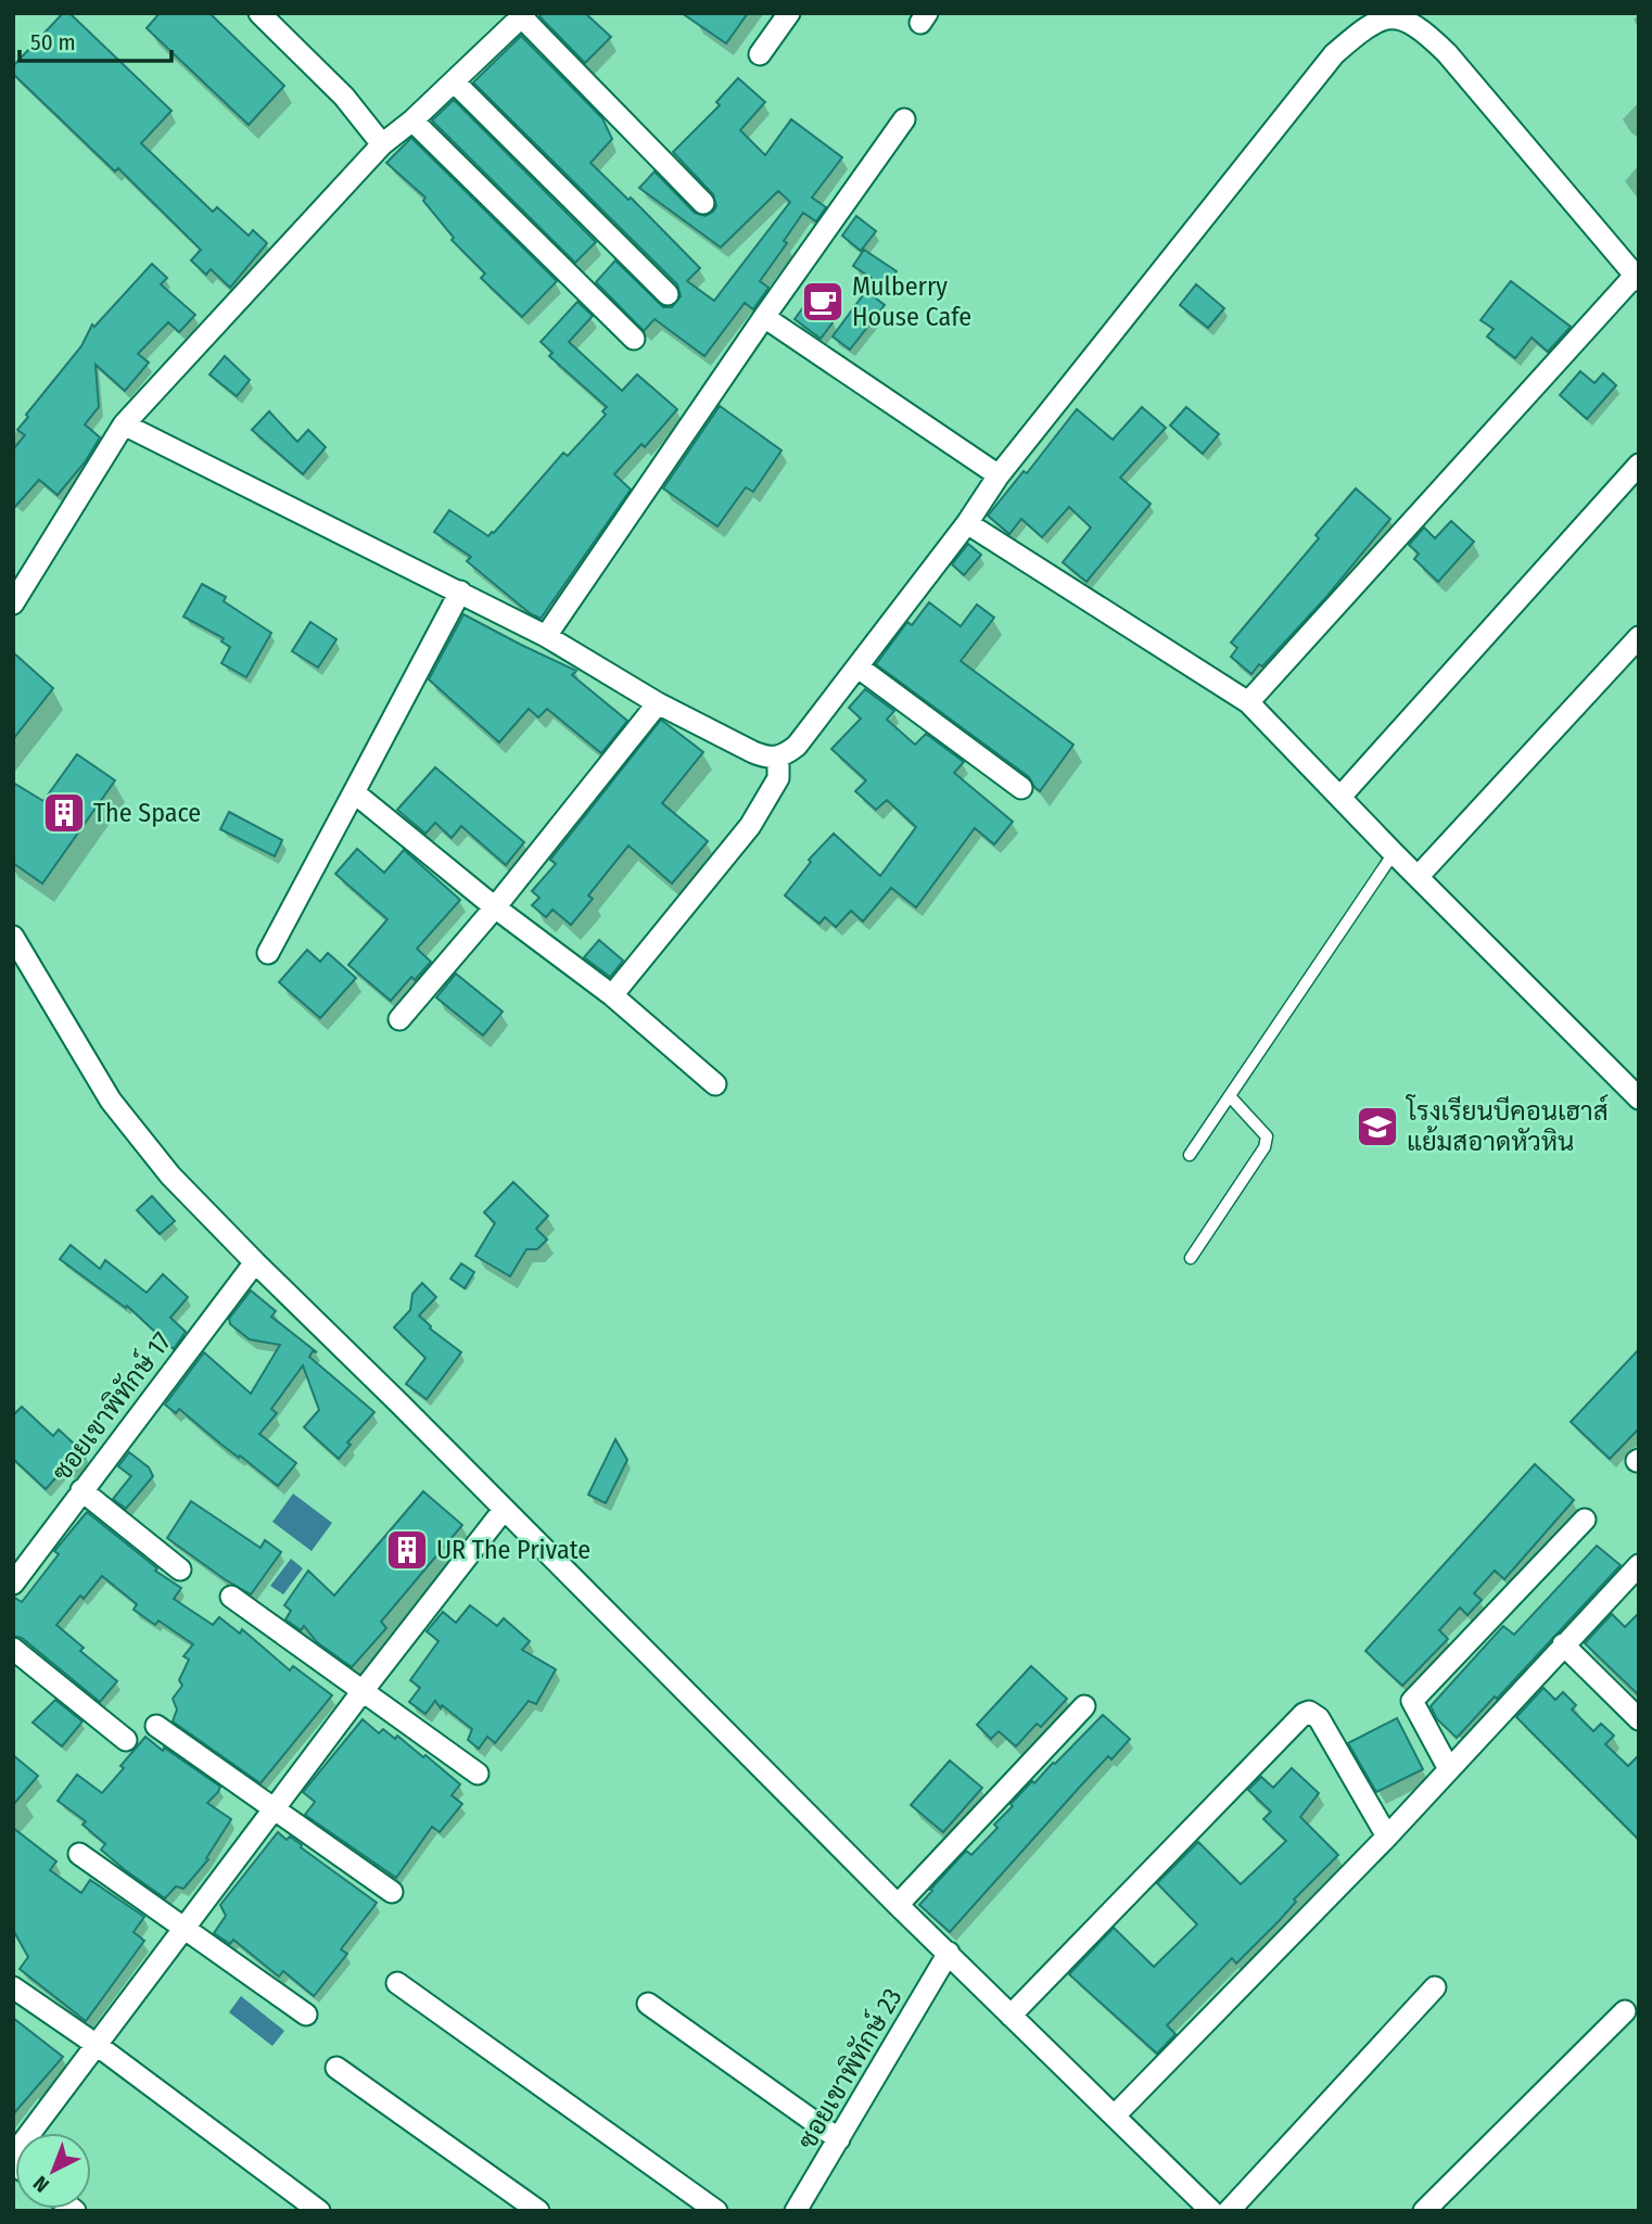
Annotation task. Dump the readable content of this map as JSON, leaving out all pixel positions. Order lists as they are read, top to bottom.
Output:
{
  "streets": {
    "street": ["ซอยเขาพิทักษ์ 17", "ซอยเขาพิทักษ์ 23"]
  },
  "places": {
    "cafe": ["Mulberry House Cafe"],
    "building": ["The Space", "UR The Private"],
    "school or university": ["โรงเรียนบีคอนเฮาส์ แย้มสอาดหัวหิน"]
  },
  "scale_bar": "50 m",
  "north": "bottom left"
}
